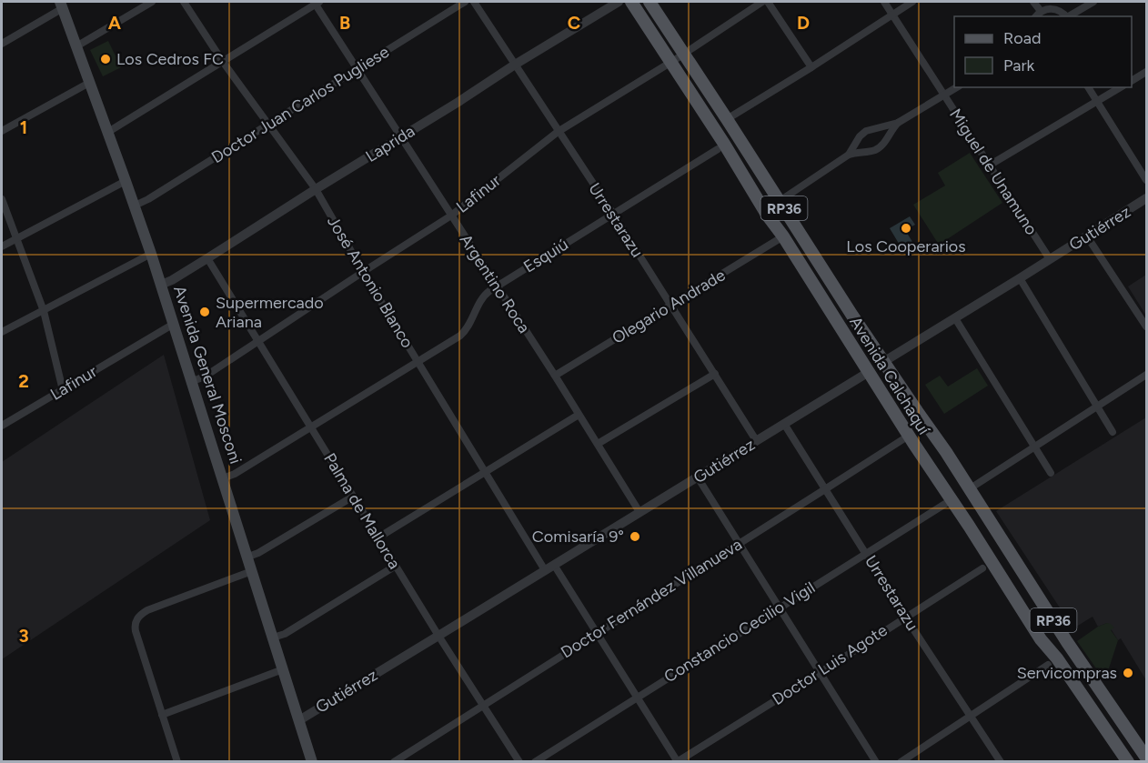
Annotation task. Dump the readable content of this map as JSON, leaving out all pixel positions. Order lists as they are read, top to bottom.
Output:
{
  "streets": {
    "main road": ["RP36", "Avenida General Mosconi", "Avenida Calchaquí"],
    "street": [
      "Doctor Juan Carlos Pugliese",
      "Laprida",
      "Miguel de Unamuno",
      "Lafinur",
      "Urrestarazu",
      "Gutiérrez",
      "Esquiú",
      "José Antonio Blanco",
      "Argentino Roca",
      "Olegario Andrade",
      "Palma de Mallorca",
      "Doctor Fernández Villanueva",
      "Constancio Cecilio Vigil",
      "Doctor Luis Agote"
    ]
  },
  "crossings": [
    ["Doctor Juan Carlos Pugliese", "José Antonio Blanco"],
    ["Doctor Juan Carlos Pugliese", "Argentino Roca"],
    ["Doctor Juan Carlos Pugliese", "Avenida General Mosconi"],
    ["Laprida", "Urrestarazu"],
    ["Laprida", "José Antonio Blanco"],
    ["Laprida", "Argentino Roca"],
    ["Laprida", "Avenida General Mosconi"],
    ["Laprida", "Palma de Mallorca"],
    ["Miguel de Unamuno", "Gutiérrez"],
    ["Lafinur", "Urrestarazu"],
    ["Lafinur", "José Antonio Blanco"],
    ["Lafinur", "Argentino Roca"],
    ["Lafinur", "Avenida General Mosconi"],
    ["Lafinur", "Avenida Calchaquí"],
    ["Lafinur", "Palma de Mallorca"],
    ["Urrestarazu", "Gutiérrez"],
    ["Urrestarazu", "Esquiú"],
    ["Urrestarazu", "Olegario Andrade"],
    ["Urrestarazu", "Doctor Fernández Villanueva"],
    ["Urrestarazu", "Constancio Cecilio Vigil"],
    ["Urrestarazu", "Doctor Luis Agote"],
    ["Gutiérrez", "José Antonio Blanco"],
    ["Gutiérrez", "Argentino Roca"],
    ["Gutiérrez", "Avenida General Mosconi"],
    ["Gutiérrez", "Avenida Calchaquí"],
    ["Gutiérrez", "Palma de Mallorca"],
    ["Esquiú", "José Antonio Blanco"],
    ["Esquiú", "Argentino Roca"],
    ["Esquiú", "Avenida General Mosconi"],
    ["Esquiú", "Palma de Mallorca"],
    ["José Antonio Blanco", "Doctor Fernández Villanueva"],
    ["José Antonio Blanco", "Constancio Cecilio Vigil"],
    ["José Antonio Blanco", "Doctor Luis Agote"],
    ["Argentino Roca", "Olegario Andrade"],
    ["Olegario Andrade", "Avenida Calchaquí"],
    ["Avenida Calchaquí", "Doctor Fernández Villanueva"],
    ["Palma de Mallorca", "Doctor Fernández Villanueva"]
  ],
  "places": [
    "Los Cedros FC",
    "Los Cooperarios",
    "Supermercado Ariana",
    "Comisaría 9°",
    "Servicompras"
  ],
  "legend": ["Road", "Park"],
  "grid": {
    "columns": [
      "A",
      "B",
      "C",
      "D"
    ],
    "rows": ["1", "2", "3"]
  }
}
